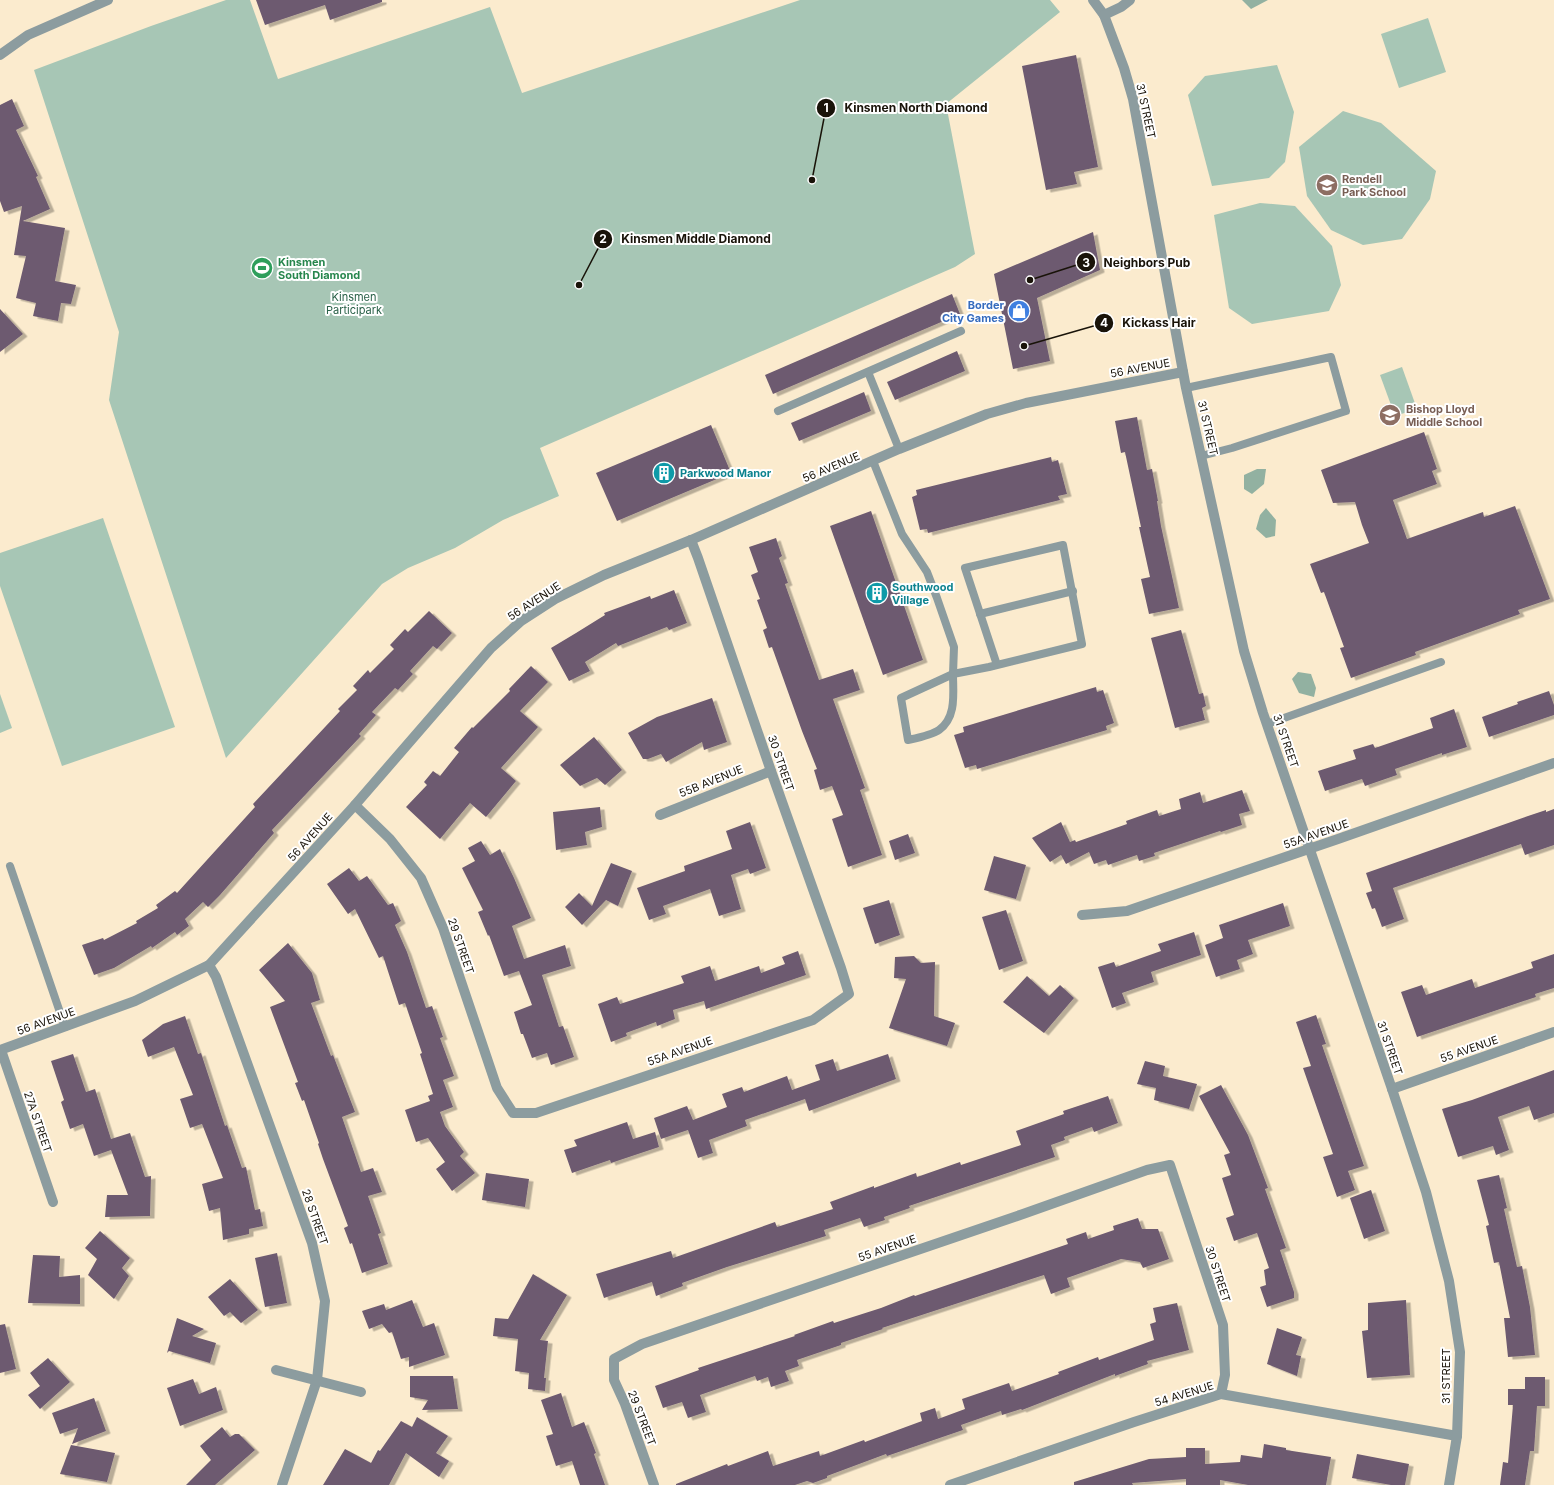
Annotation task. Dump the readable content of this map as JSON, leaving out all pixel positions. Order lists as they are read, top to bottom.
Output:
{
  "streets": {
    "street": [
      "31 STREET",
      "56 AVENUE",
      "30 STREET",
      "55B AVENUE",
      "55A AVENUE",
      "29 STREET",
      "55 AVENUE",
      "27A STREET",
      "28 STREET",
      "54 AVENUE"
    ]
  },
  "crossings": [
    ["31 STREET", "56 AVENUE"],
    ["31 STREET", "55A AVENUE"],
    ["31 STREET", "55 AVENUE"],
    ["31 STREET", "54 AVENUE"],
    ["56 AVENUE", "30 STREET"],
    ["56 AVENUE", "29 STREET"],
    ["56 AVENUE", "27A STREET"],
    ["56 AVENUE", "28 STREET"],
    ["30 STREET", "55B AVENUE"],
    ["30 STREET", "55A AVENUE"],
    ["30 STREET", "55 AVENUE"],
    ["30 STREET", "54 AVENUE"],
    ["55A AVENUE", "29 STREET"],
    ["29 STREET", "55 AVENUE"]
  ],
  "parks": ["Kinsmen Participark"],
  "places": {
    "other": [
      "Kinsmen North Diamond",
      "Neighbors Pub",
      "Kinsmen Middle Diamond",
      "Kickass Hair"
    ],
    "school or university": ["Rendell Park School", "Bishop Lloyd Middle School"],
    "sports": ["Kinsmen South Diamond"],
    "shop": ["Border City Games"],
    "building": ["Parkwood Manor", "Southwood Village"]
  }
}
